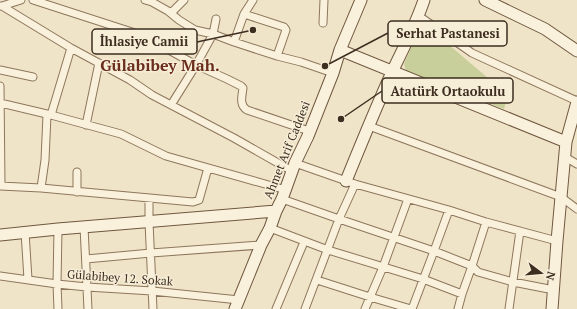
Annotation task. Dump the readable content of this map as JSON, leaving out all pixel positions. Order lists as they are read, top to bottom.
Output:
{
  "streets": {
    "street": ["Ahmet Arif Caddesi", "Gülabibey 12. Sokak"]
  },
  "crossings": [
    ["Ahmet Arif Caddesi", "Gülabibey 12. Sokak"]
  ],
  "districts": ["Gülabibey Mah."],
  "places": ["İhlasiye Camii", "Serhat Pastanesi", "Atatürk Ortaokulu"],
  "north": "right"
}
